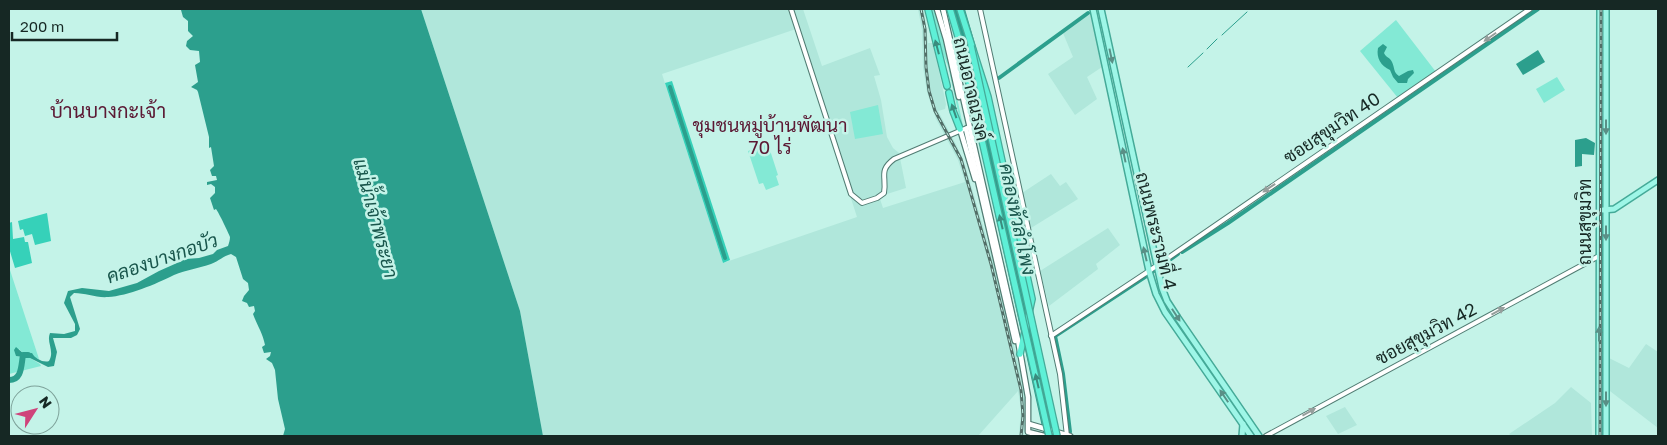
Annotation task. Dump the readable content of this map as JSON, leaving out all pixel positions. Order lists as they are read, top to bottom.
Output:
{
  "streets": {
    "main road": ["ถนนอาจณรงค์", "ถนนสุขุมวิท", "ถนนพระรามที่ 4"],
    "street": ["ซอยสุขุมวิท 40", "ซอยสุขุมวิท 42"]
  },
  "crossings": [
    ["ซอยสุขุมวิท 40", "ถนนพระรามที่ 4"],
    ["ถนนสุขุมวิท", "ซอยสุขุมวิท 42"]
  ],
  "one_way": ["ซอยสุขุมวิท 40", "ซอยสุขุมวิท 42"],
  "districts": ["บ้านบางกะเจ้า", "ชุมชนหมู่บ้านพัฒนา 70 ไร่"],
  "water": ["แม่น้ำเจ้าพระยา", "คลองหัวลำโพง", "คลองบางกอบัว"],
  "scale_bar": "200 m",
  "north": "top right"
}
